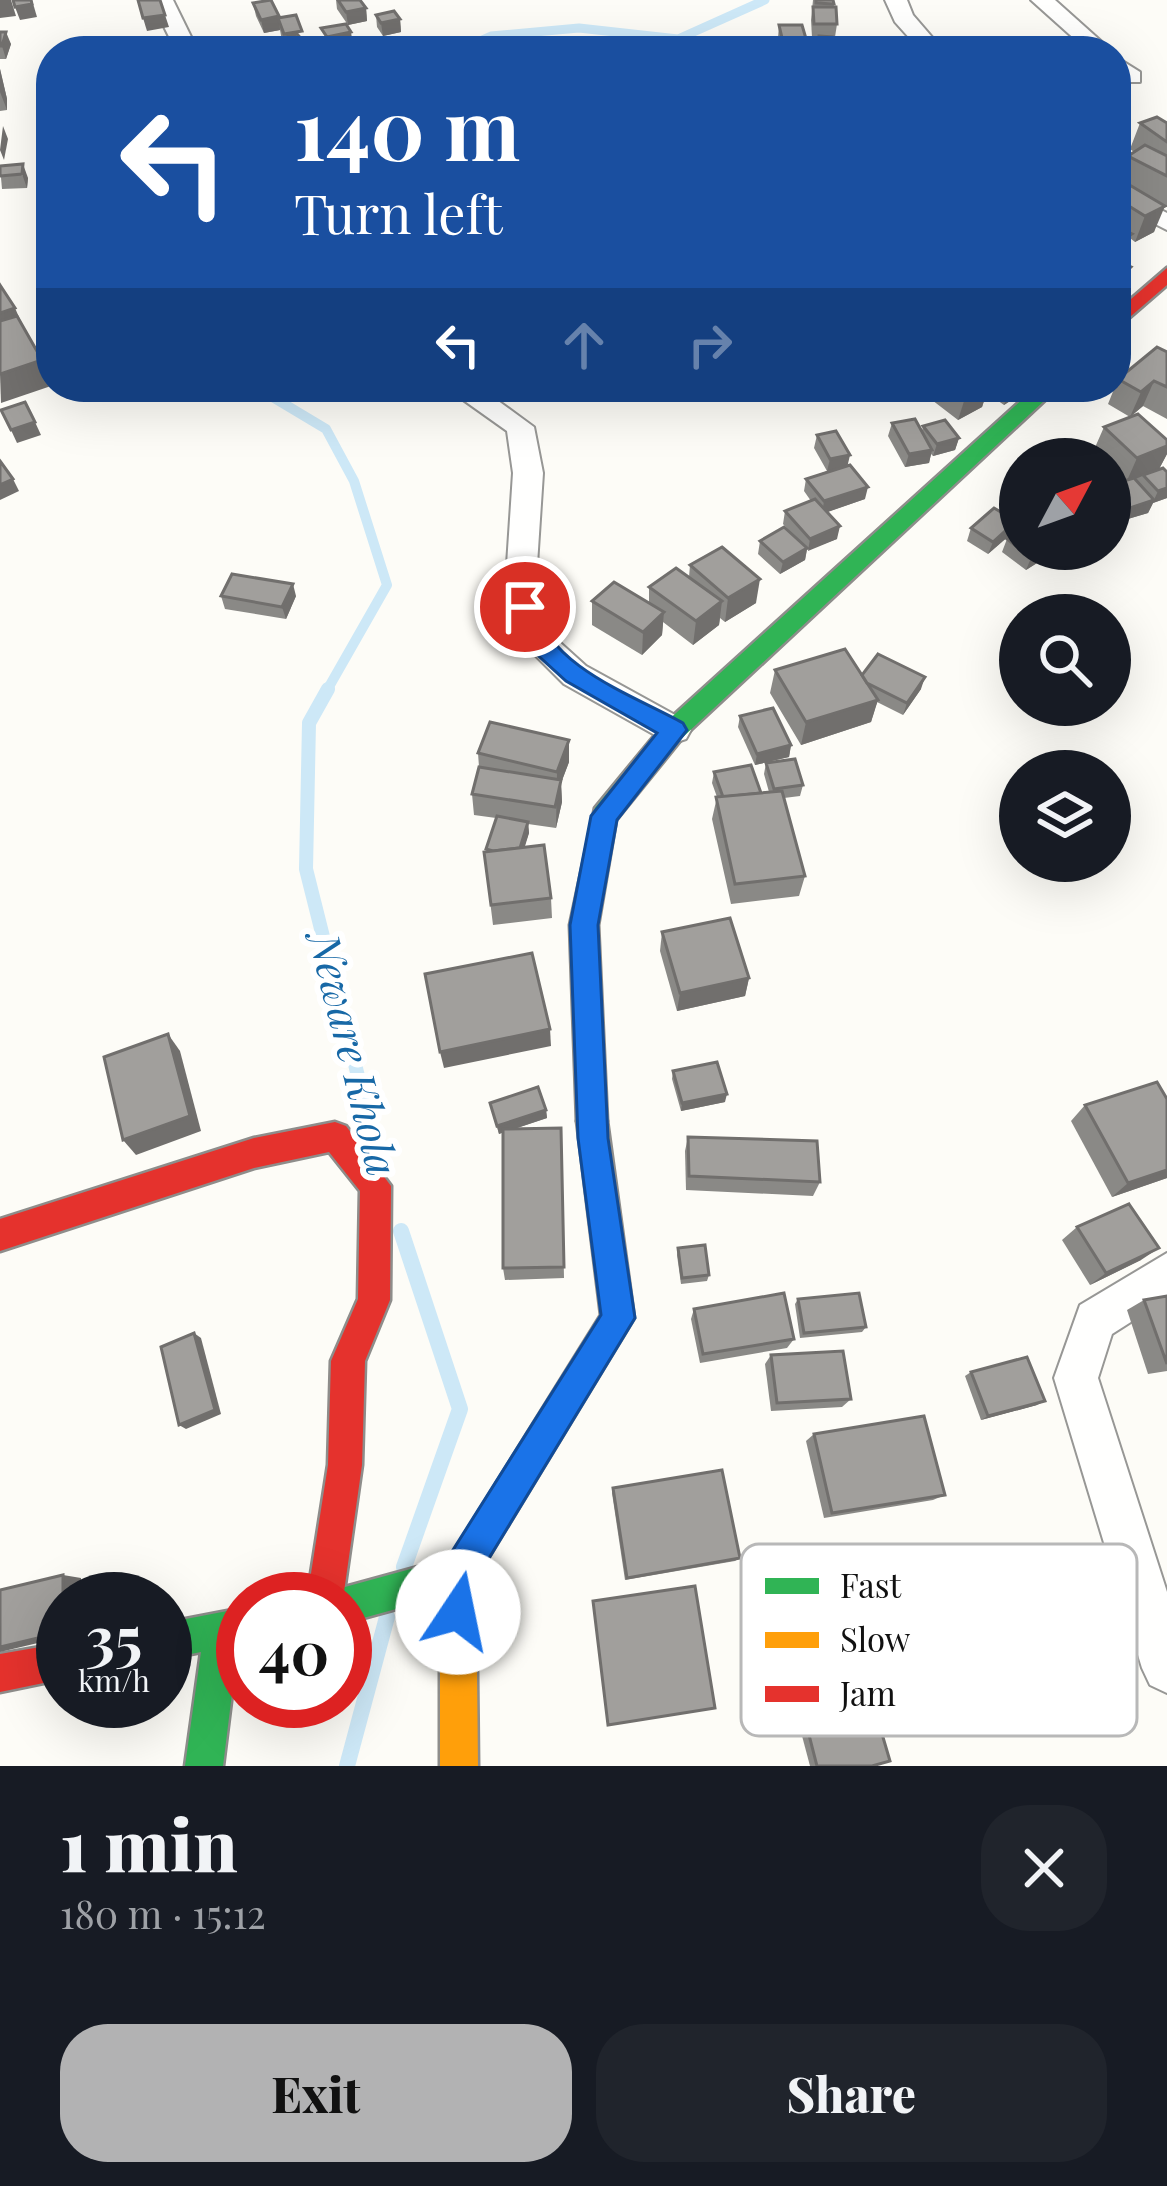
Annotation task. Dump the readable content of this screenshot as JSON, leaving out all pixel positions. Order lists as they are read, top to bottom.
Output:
{
  "water": ["Neware Khola"],
  "legend": ["Fast", "Slow", "Jam"],
  "north": "top right",
  "page": {
    "turn": ["140 m", "Turn left"],
    "speed": "35 km/h",
    "limit": "40",
    "heading": ["1 min", "180 m · 15:12"],
    "buttons": ["Exit", "Share"]
  }
}
